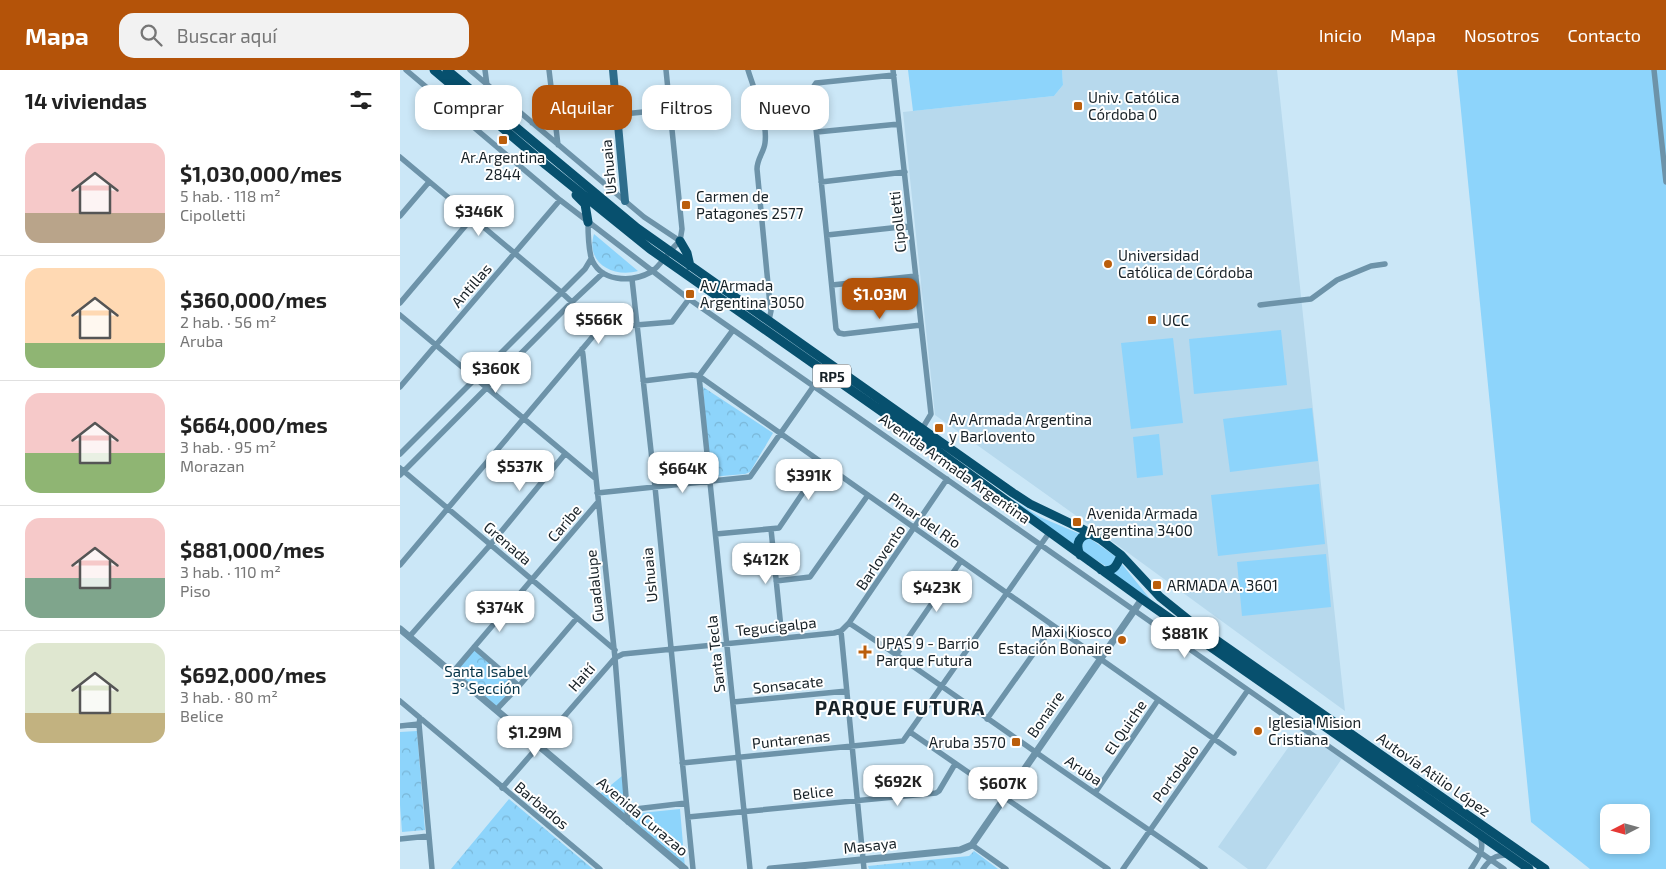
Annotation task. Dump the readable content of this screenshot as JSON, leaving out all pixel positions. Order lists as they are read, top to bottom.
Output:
{
  "streets": {
    "main road": [
      "Ushuaia",
      "RP5",
      "Avenida Armada Argentina",
      "Autovía Atilio López"
    ],
    "street": [
      "Cipolletti",
      "Antillas",
      "Pinar del Río",
      "Caribe",
      "Grenada",
      "Barlovento",
      "Guadalupe",
      "Tegucigalpa",
      "Santa Tecla",
      "Haití",
      "Sonsacate",
      "Bonaire",
      "El Quiche",
      "Puntarenas",
      "Aruba",
      "Portobelo",
      "Belice",
      "Barbados",
      "Avenida Curazao",
      "Masaya"
    ]
  },
  "crossings": [
    ["Ushuaia", "Tegucigalpa"],
    ["Ushuaia", "Puntarenas"],
    ["Ushuaia", "Belice"],
    ["Cipolletti", "Avenida Armada Argentina"],
    ["Antillas", "Avenida Armada Argentina"],
    ["Avenida Armada Argentina", "Barlovento"],
    ["Avenida Armada Argentina", "Bonaire"],
    ["Avenida Armada Argentina", "Portobelo"],
    ["Avenida Armada Argentina", "Autovía Atilio López"],
    ["Pinar del Río", "Barlovento"],
    ["Pinar del Río", "Santa Tecla"],
    ["Pinar del Río", "Bonaire"],
    ["Pinar del Río", "El Quiche"],
    ["Pinar del Río", "Portobelo"],
    ["Caribe", "Grenada"],
    ["Caribe", "Guadalupe"],
    ["Caribe", "Avenida Curazao"],
    ["Grenada", "Guadalupe"],
    ["Grenada", "Tegucigalpa"],
    ["Grenada", "Haití"],
    ["Barlovento", "Tegucigalpa"],
    ["Barlovento", "Aruba"],
    ["Guadalupe", "Haití"],
    ["Guadalupe", "Avenida Curazao"],
    ["Tegucigalpa", "Santa Tecla"],
    ["Tegucigalpa", "Haití"],
    ["Santa Tecla", "Sonsacate"],
    ["Santa Tecla", "Puntarenas"],
    ["Santa Tecla", "Belice"],
    ["Haití", "Barbados"],
    ["Haití", "Avenida Curazao"],
    ["Bonaire", "Aruba"],
    ["Bonaire", "Autovía Atilio López"],
    ["Bonaire", "Masaya"],
    ["El Quiche", "Aruba"],
    ["Aruba", "Portobelo"]
  ],
  "districts": ["PARQUE FUTURA"],
  "parks": ["Santa Isabel 3° Sección"],
  "places": {
    "transit": [
      "Univ. Católica Córdoba 0",
      "Ar.Argentina 2844",
      "Carmen de Patagones 2577",
      "Av Armada Argentina 3050",
      "UCC",
      "Av Armada Argentina y Barlovento",
      "Avenida Armada Argentina 3400",
      "ARMADA A. 3601",
      "Aruba 3570"
    ],
    "other": ["Universidad Católica de Córdoba", "Maxi Kiosco Estación Bonaire", "Iglesia Mision Cristiana"],
    "health": ["UPAS 9 - Barrio Parque Futura"]
  },
  "north": "left",
  "page": {
    "header": "Mapa",
    "search": "Buscar aquí",
    "nav": [
      "Inicio",
      "Mapa",
      "Nosotros",
      "Contacto"
    ],
    "heading": "14 viviendas",
    "chip": [
      "Comprar",
      "Alquilar",
      "Filtros",
      "Nuevo"
    ],
    "list": [
      {
        "name": "$1,030,000/mes",
        "note": "5 hab. · 118 m² · Cipolletti"
      },
      {
        "name": "$360,000/mes",
        "note": "2 hab. · 56 m² · Aruba"
      },
      {
        "name": "$664,000/mes",
        "note": "3 hab. · 95 m² · Morazan"
      },
      {
        "name": "$881,000/mes",
        "note": "3 hab. · 110 m² · Piso"
      },
      {
        "name": "$692,000/mes",
        "note": "3 hab. · 80 m² · Belice"
      }
    ],
    "price": [
      "$346K",
      "$1.03M",
      "$566K",
      "$360K",
      "$537K",
      "$664K",
      "$391K",
      "$412K",
      "$423K",
      "$374K",
      "$881K",
      "$1.29M",
      "$692K",
      "$607K"
    ]
  }
}
